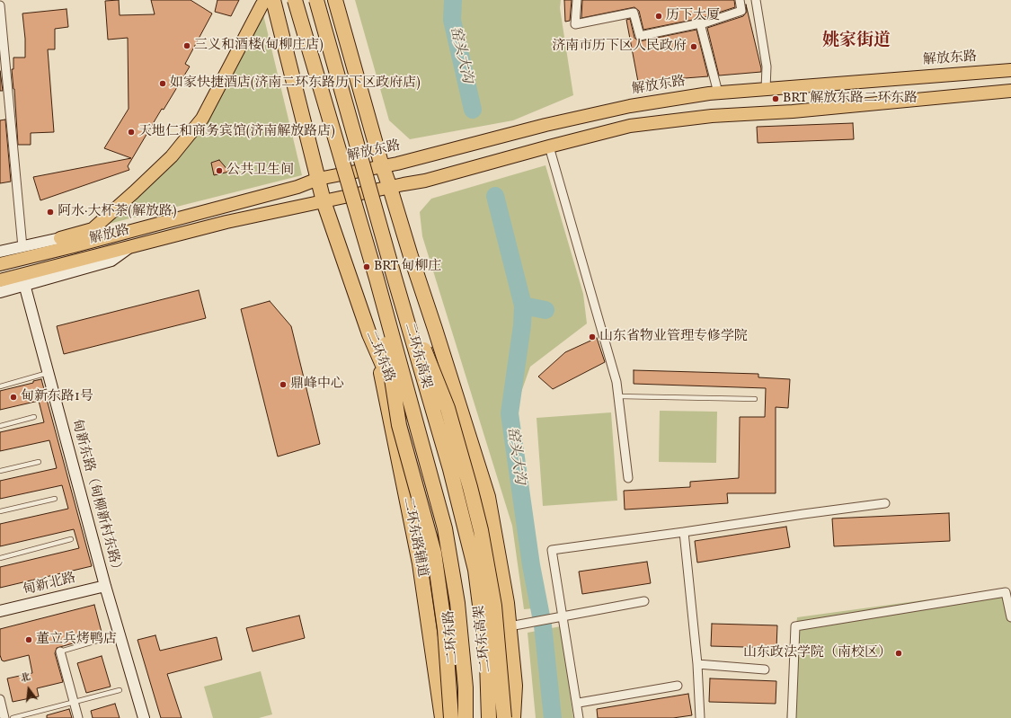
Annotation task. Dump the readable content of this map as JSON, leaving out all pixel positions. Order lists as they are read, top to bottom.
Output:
{
  "streets": {
    "highway": ["二环东高架", "二环东路", "二环东路辅道"],
    "main road": ["解放东路", "解放路"],
    "street": ["甸新东路（甸柳新村东路）", "甸新北路"]
  },
  "crossings": [
    ["解放东路", "解放路"],
    ["解放东路", "二环东路"],
    ["解放路", "二环东路"],
    ["二环东路", "二环东路辅道"],
    ["甸新东路（甸柳新村东路）", "甸新北路"]
  ],
  "districts": ["姚家街道"],
  "water": ["窑头大沟"],
  "places": [
    "历下大厦",
    "三义和酒楼(甸柳庄店)",
    "济南市历下区人民政府",
    "如家快捷酒店(济南二环东路历下区政府店)",
    "BRT 解放东路二环东路",
    "天地仁和商务宾馆(济南解放路店)",
    "公共卫生间",
    "阿水·大杯茶(解放路)",
    "BRT 甸柳庄",
    "山东省物业管理专修学院",
    "鼎峰中心",
    "甸新东路1号",
    "董立兵烤鸭店",
    "山东政法学院（南校区）"
  ],
  "north": "top"
}
